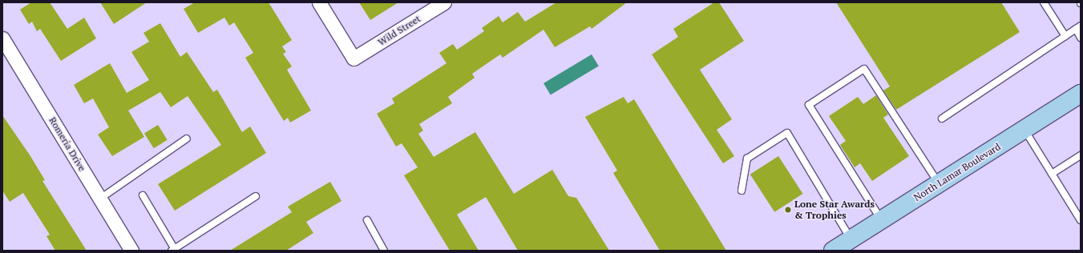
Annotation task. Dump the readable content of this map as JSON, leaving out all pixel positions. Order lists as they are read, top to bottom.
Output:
{
  "streets": {
    "main road": ["North Lamar Boulevard"],
    "street": ["Wild Street", "Romeria Drive"]
  },
  "places": ["Lone Star Awards & Trophies"]
}
